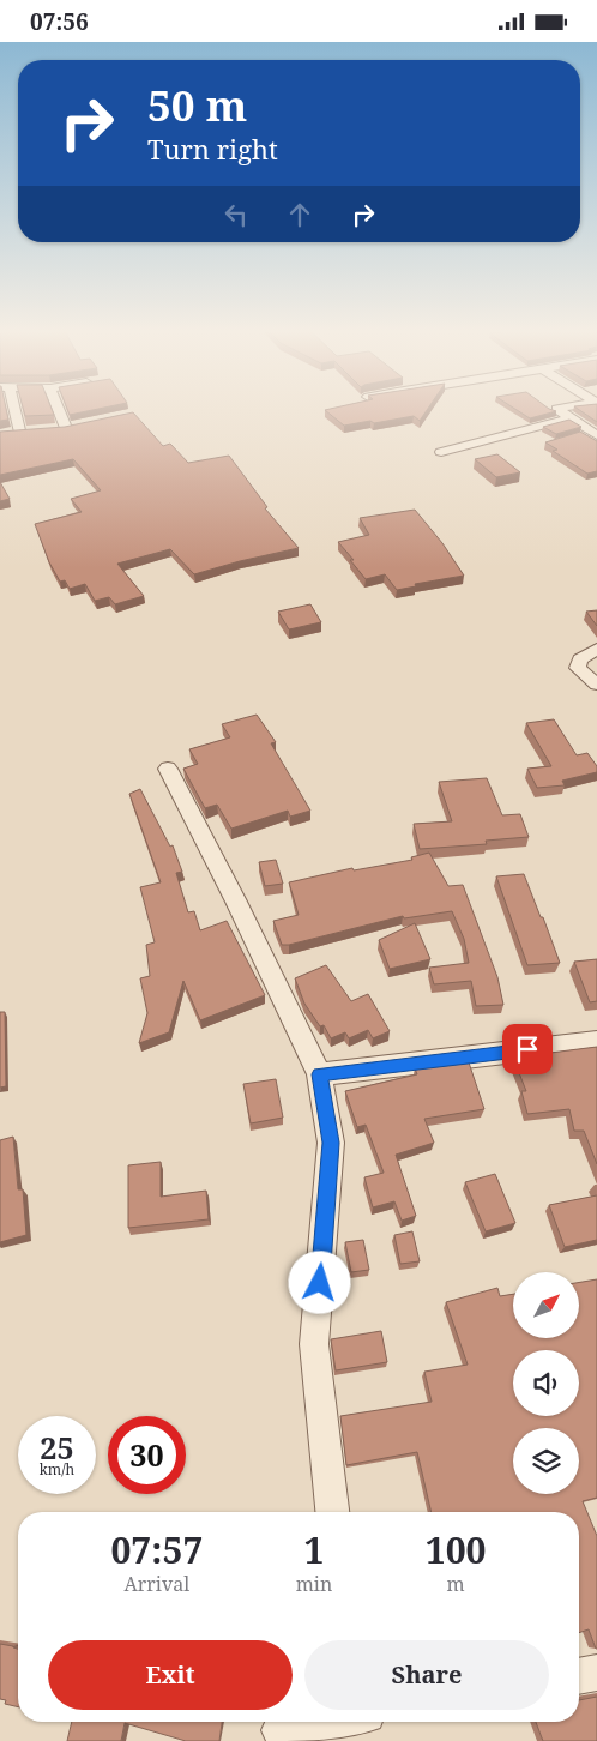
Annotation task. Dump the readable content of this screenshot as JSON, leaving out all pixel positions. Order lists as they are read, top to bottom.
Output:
{
  "north": "top right",
  "page": {
    "status": "07:56",
    "turn": ["50 m", "Turn right"],
    "speed": "25 km/h",
    "limit": "30",
    "eta": [
      "07:57",
      "Arrival",
      "1",
      "min",
      "100",
      "m"
    ],
    "buttons": ["Exit", "Share"]
  }
}
